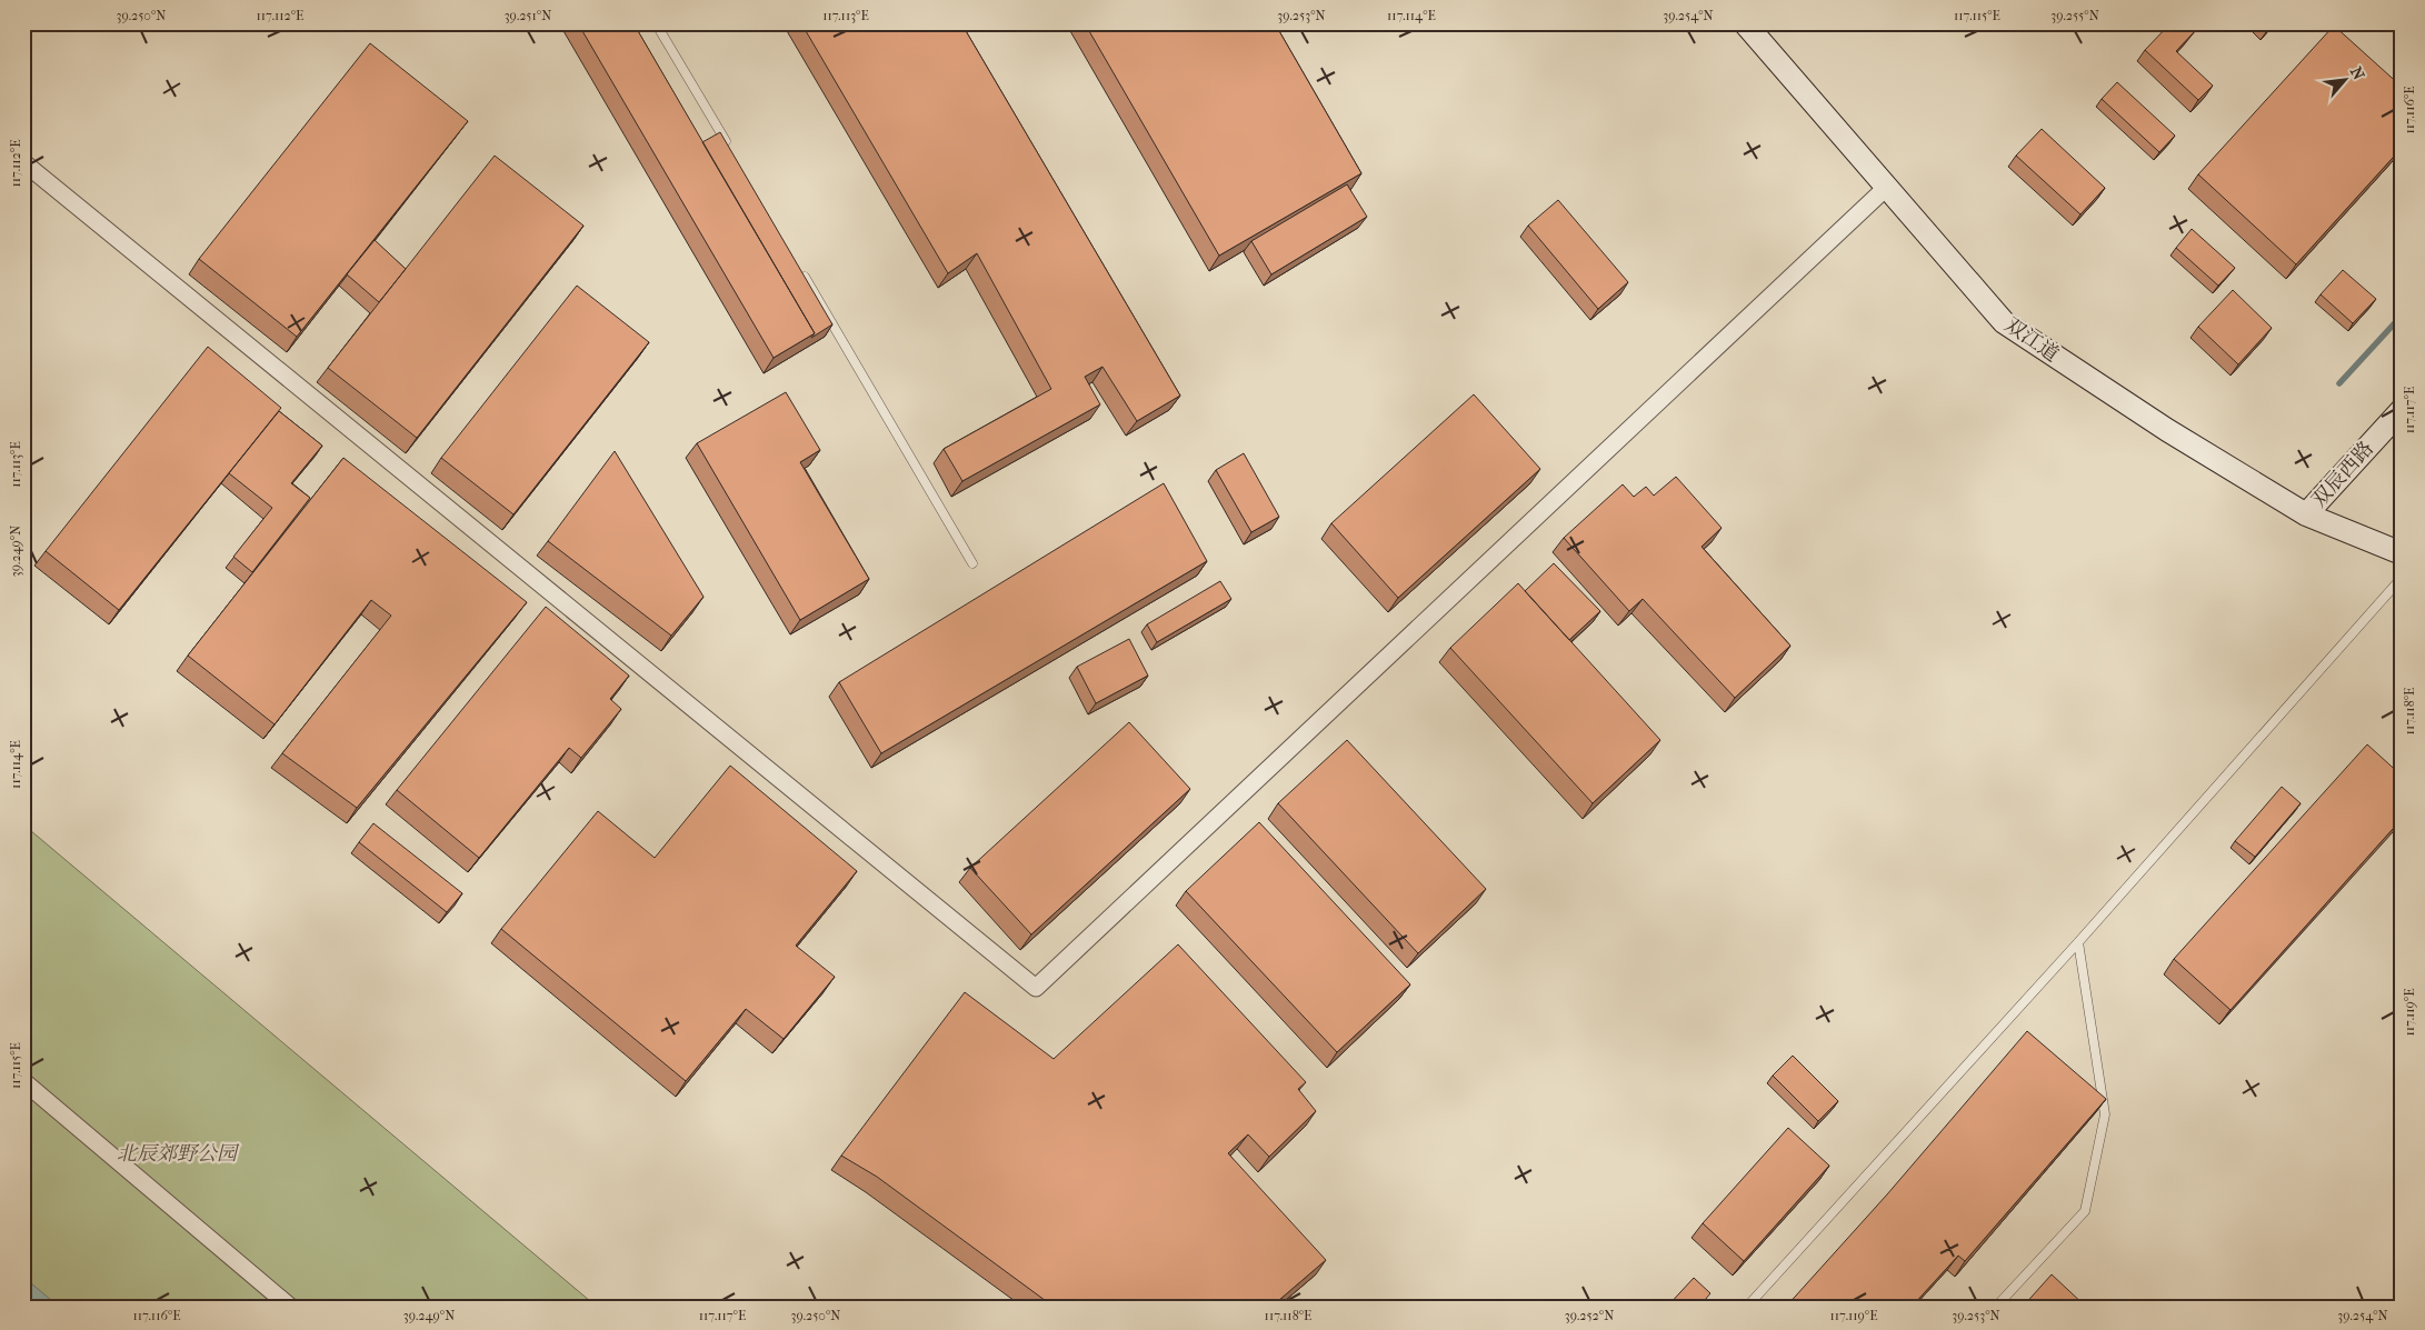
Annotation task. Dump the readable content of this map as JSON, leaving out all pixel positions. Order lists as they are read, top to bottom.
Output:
{
  "streets": {
    "main road": ["双江道", "双辰西路"]
  },
  "crossings": [
    ["双江道", "双辰西路"]
  ],
  "parks": ["北辰郊野公园"],
  "north": "top right",
  "coordinates": [
    "39.250°N",
    "117.112°E",
    "39.251°N",
    "117.113°E",
    "39.253°N",
    "117.114°E",
    "39.254°N",
    "117.115°E",
    "39.255°N",
    "117.116°E",
    "117.117°E",
    "39.249°N",
    "117.118°E",
    "117.119°E",
    "39.252°N"
  ]
}
